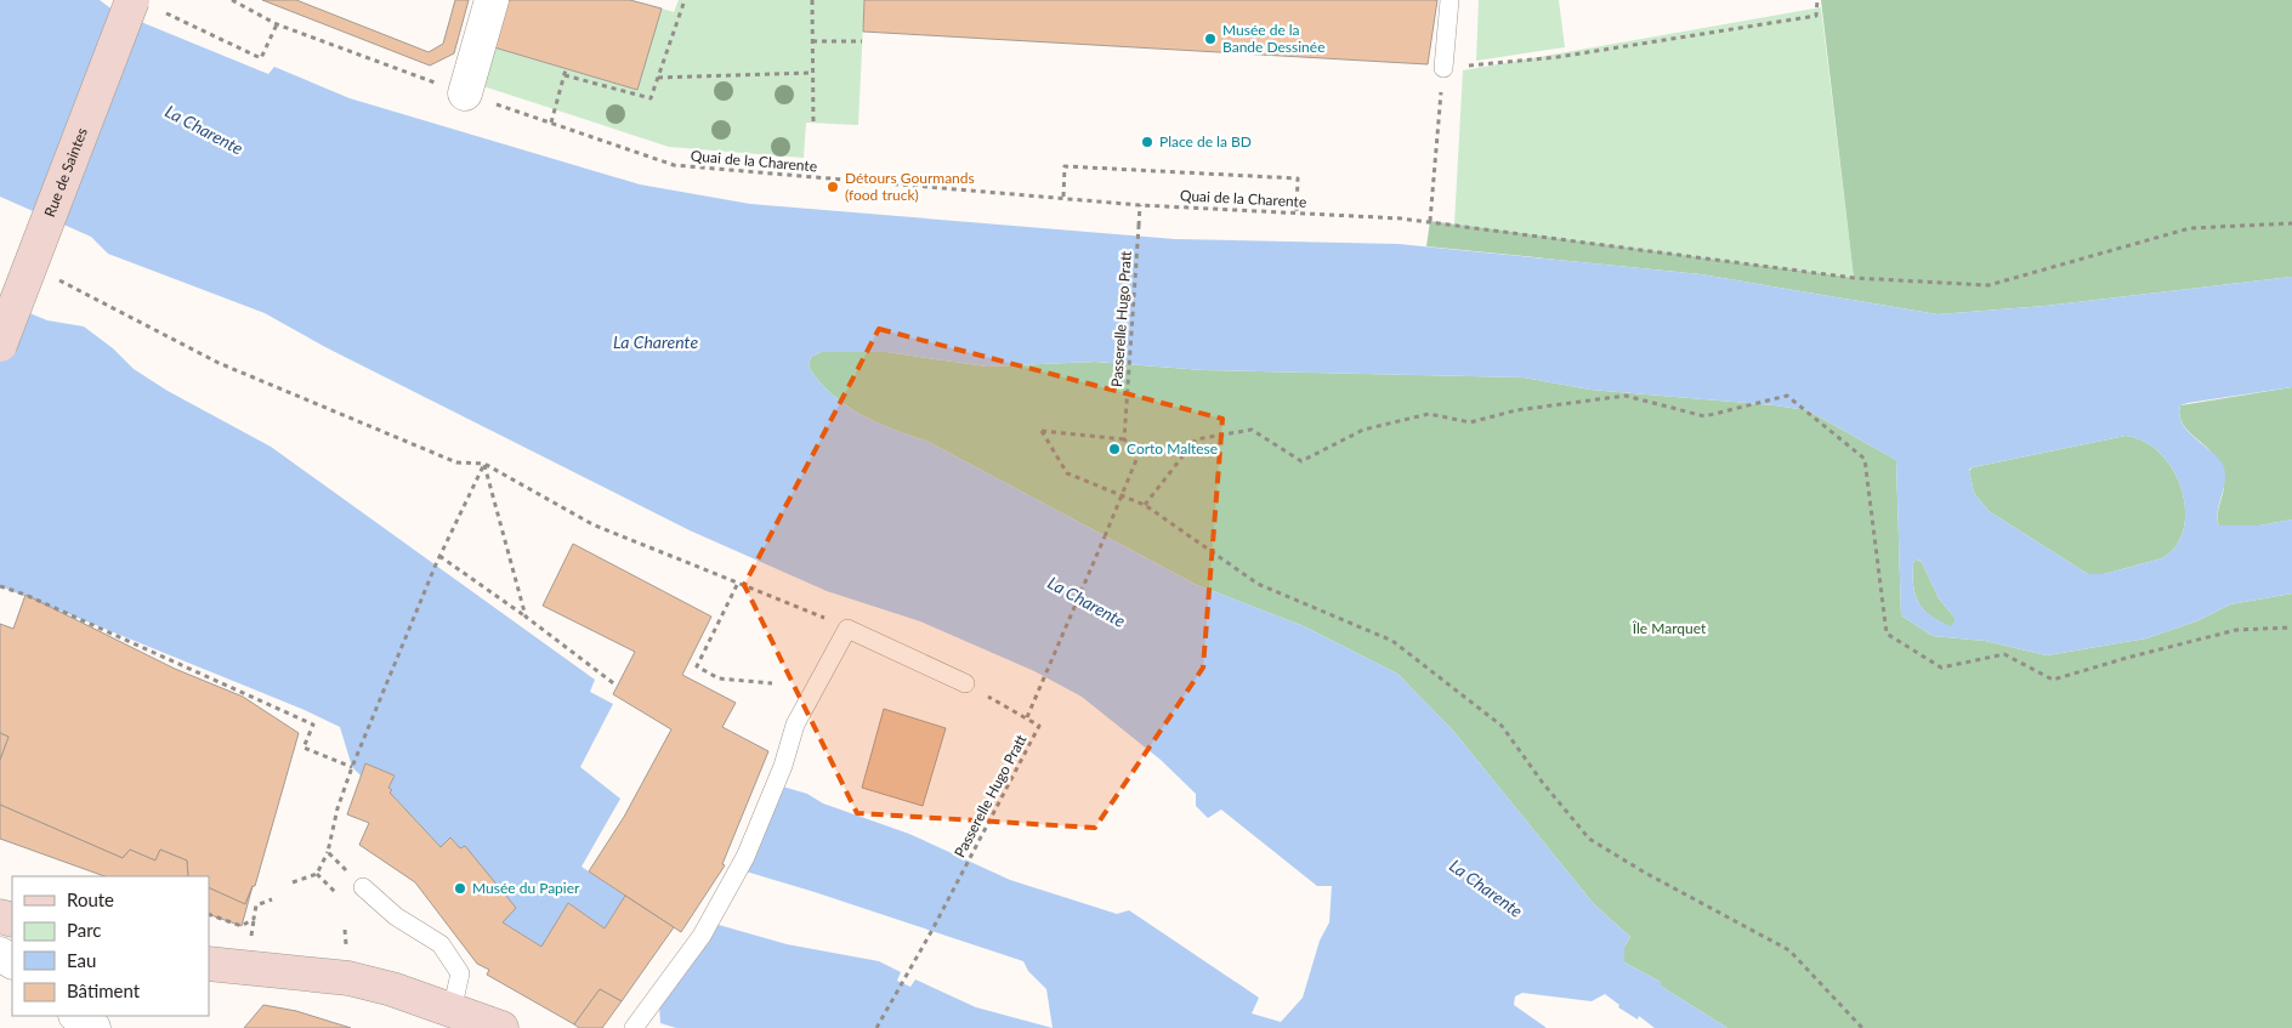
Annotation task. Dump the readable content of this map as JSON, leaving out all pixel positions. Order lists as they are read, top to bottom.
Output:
{
  "streets": {
    "main road": ["Rue de Saintes"],
    "path": ["Quai de la Charente", "Passerelle Hugo Pratt"]
  },
  "crossings": [
    ["Quai de la Charente", "Passerelle Hugo Pratt"]
  ],
  "water": ["La Charente"],
  "parks": ["Île Marquet"],
  "places": [
    "Musée de la Bande Dessinée",
    "Place de la BD",
    "Détours Gourmands (food truck)",
    "Corto Maltese",
    "Musée du Papier"
  ],
  "legend": [
    "Route",
    "Parc",
    "Eau",
    "Bâtiment"
  ]
}
